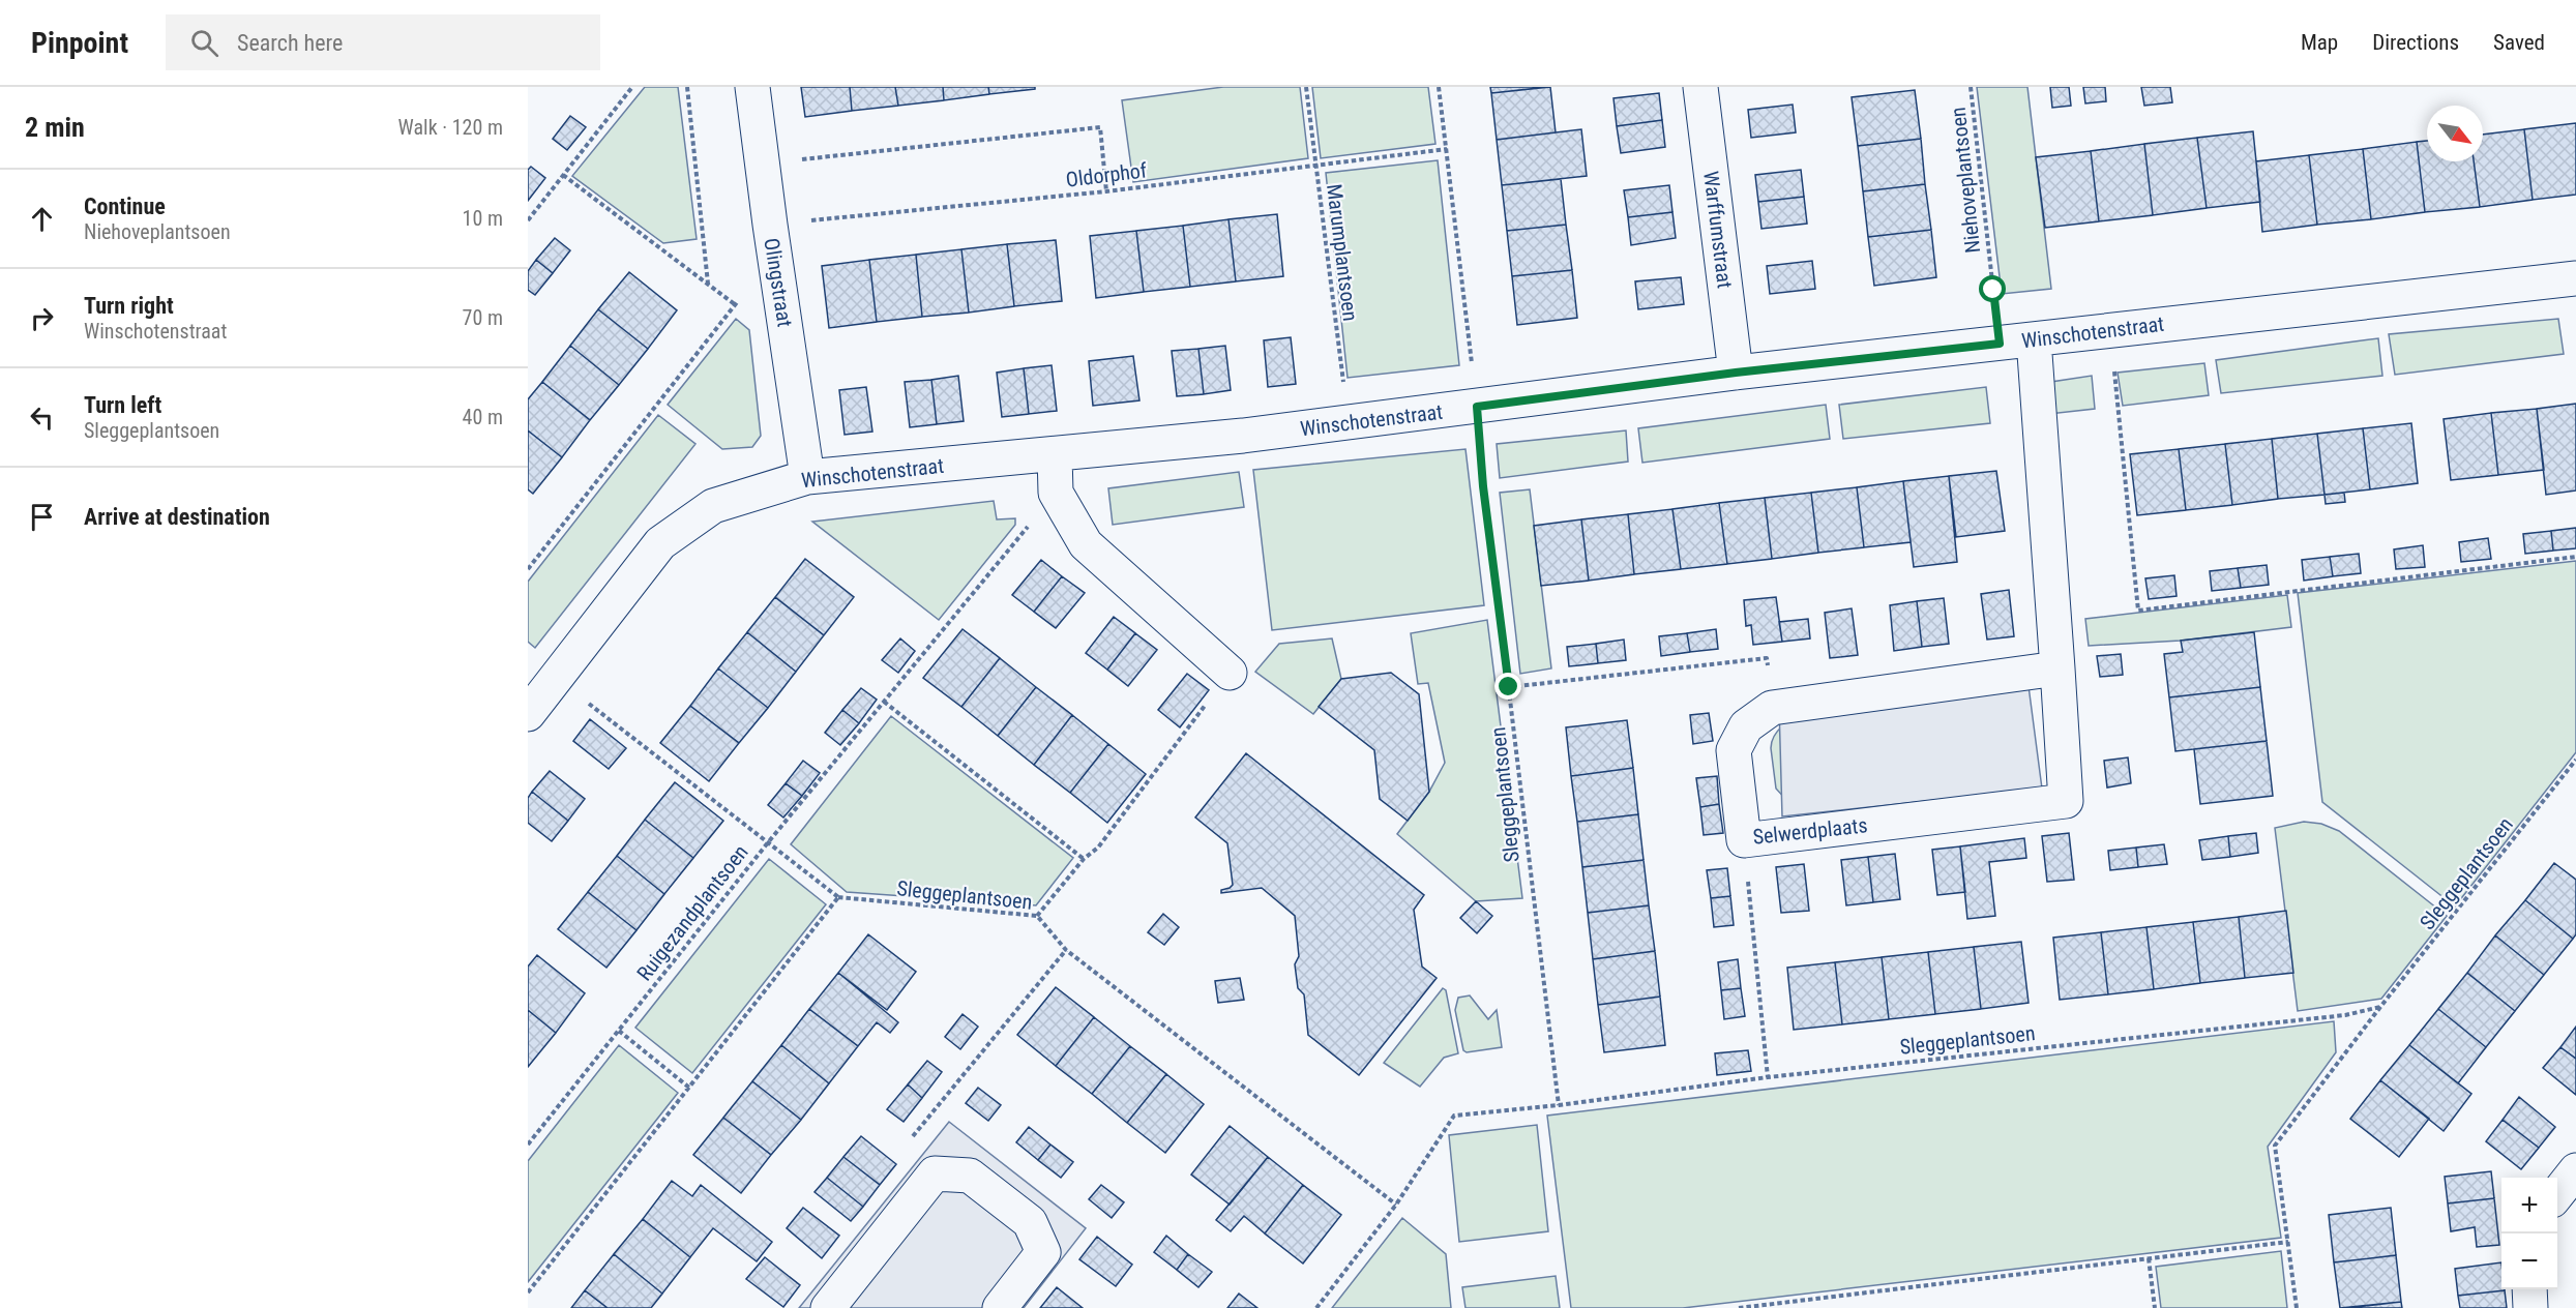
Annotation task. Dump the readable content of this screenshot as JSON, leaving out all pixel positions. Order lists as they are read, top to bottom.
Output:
{
  "streets": {
    "street": [
      "Warffumstraat",
      "Olingstraat",
      "Winschotenstraat",
      "Selwerdplaats"
    ],
    "path": [
      "Oldorphof",
      "Niehoveplantsoen",
      "Marumplantsoen",
      "Sleggeplantsoen",
      "Ruigezandplantsoen"
    ]
  },
  "crossings": [
    ["Oldorphof", "Marumplantsoen"],
    ["Oldorphof", "Olingstraat"],
    ["Niehoveplantsoen", "Winschotenstraat"],
    ["Warffumstraat", "Winschotenstraat"],
    ["Marumplantsoen", "Winschotenstraat"],
    ["Olingstraat", "Winschotenstraat"],
    ["Winschotenstraat", "Sleggeplantsoen"],
    ["Winschotenstraat", "Selwerdplaats"]
  ],
  "north": "bottom right",
  "page": {
    "header": "Pinpoint",
    "search": "Search here",
    "nav": ["Map", "Directions", "Saved"],
    "heading": ["2 min", "Walk · 120 m"],
    "list": [
      ["Continue", "Niehoveplantsoen", "10 m"],
      ["Turn right", "Winschotenstraat", "70 m"],
      ["Turn left", "Sleggeplantsoen", "40 m"],
      "Arrive at destination"
    ],
    "map_buttons": ["+", "−"]
  }
}
